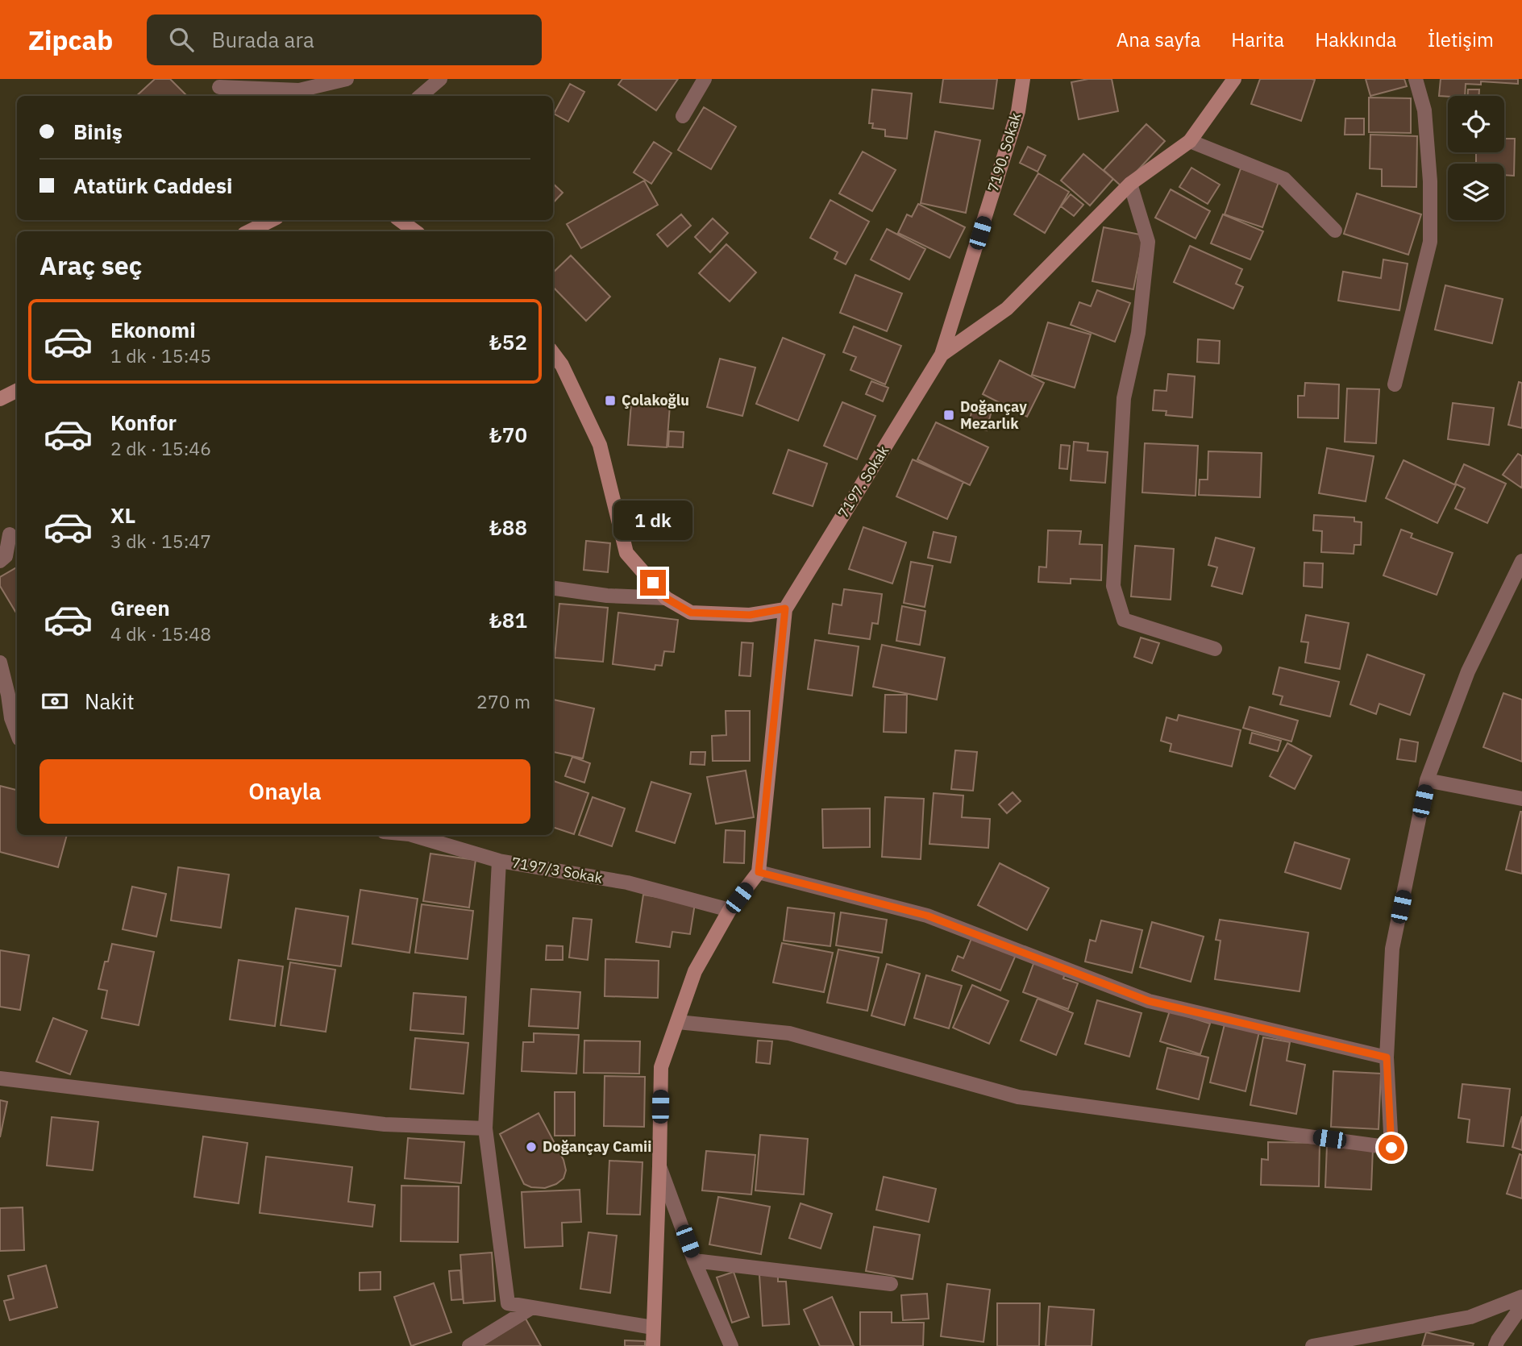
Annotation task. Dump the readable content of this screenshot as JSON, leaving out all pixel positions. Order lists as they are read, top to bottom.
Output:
{
  "streets": {
    "street": ["7190. Sokak", "7197. Sokak", "7197/3 Sokak"]
  },
  "crossings": [
    ["7190. Sokak", "7197. Sokak"]
  ],
  "places": {
    "transit": ["Çolakoğlu", "Doğançay Mezarlık"],
    "other": ["Doğançay Camii"]
  },
  "page": {
    "header": "Zipcab",
    "search": "Burada ara",
    "nav": [
      "Ana sayfa",
      "Harita",
      "Hakkında",
      "İletişim"
    ],
    "banner": ["Biniş", "Atatürk Caddesi"],
    "heading": "Araç seç",
    "list": [
      {
        "name": "Ekonomi",
        "note": "1 dk · 15:45",
        "value": "₺52"
      },
      {
        "name": "Konfor",
        "note": "2 dk · 15:46",
        "value": "₺70"
      },
      {
        "name": "XL",
        "note": "3 dk · 15:47",
        "value": "₺88"
      },
      {
        "name": "Green",
        "note": "4 dk · 15:48",
        "value": "₺81"
      }
    ],
    "bubble": "1 dk",
    "pay": ["Nakit", "270 m"],
    "buttons": "Onayla"
  }
}
